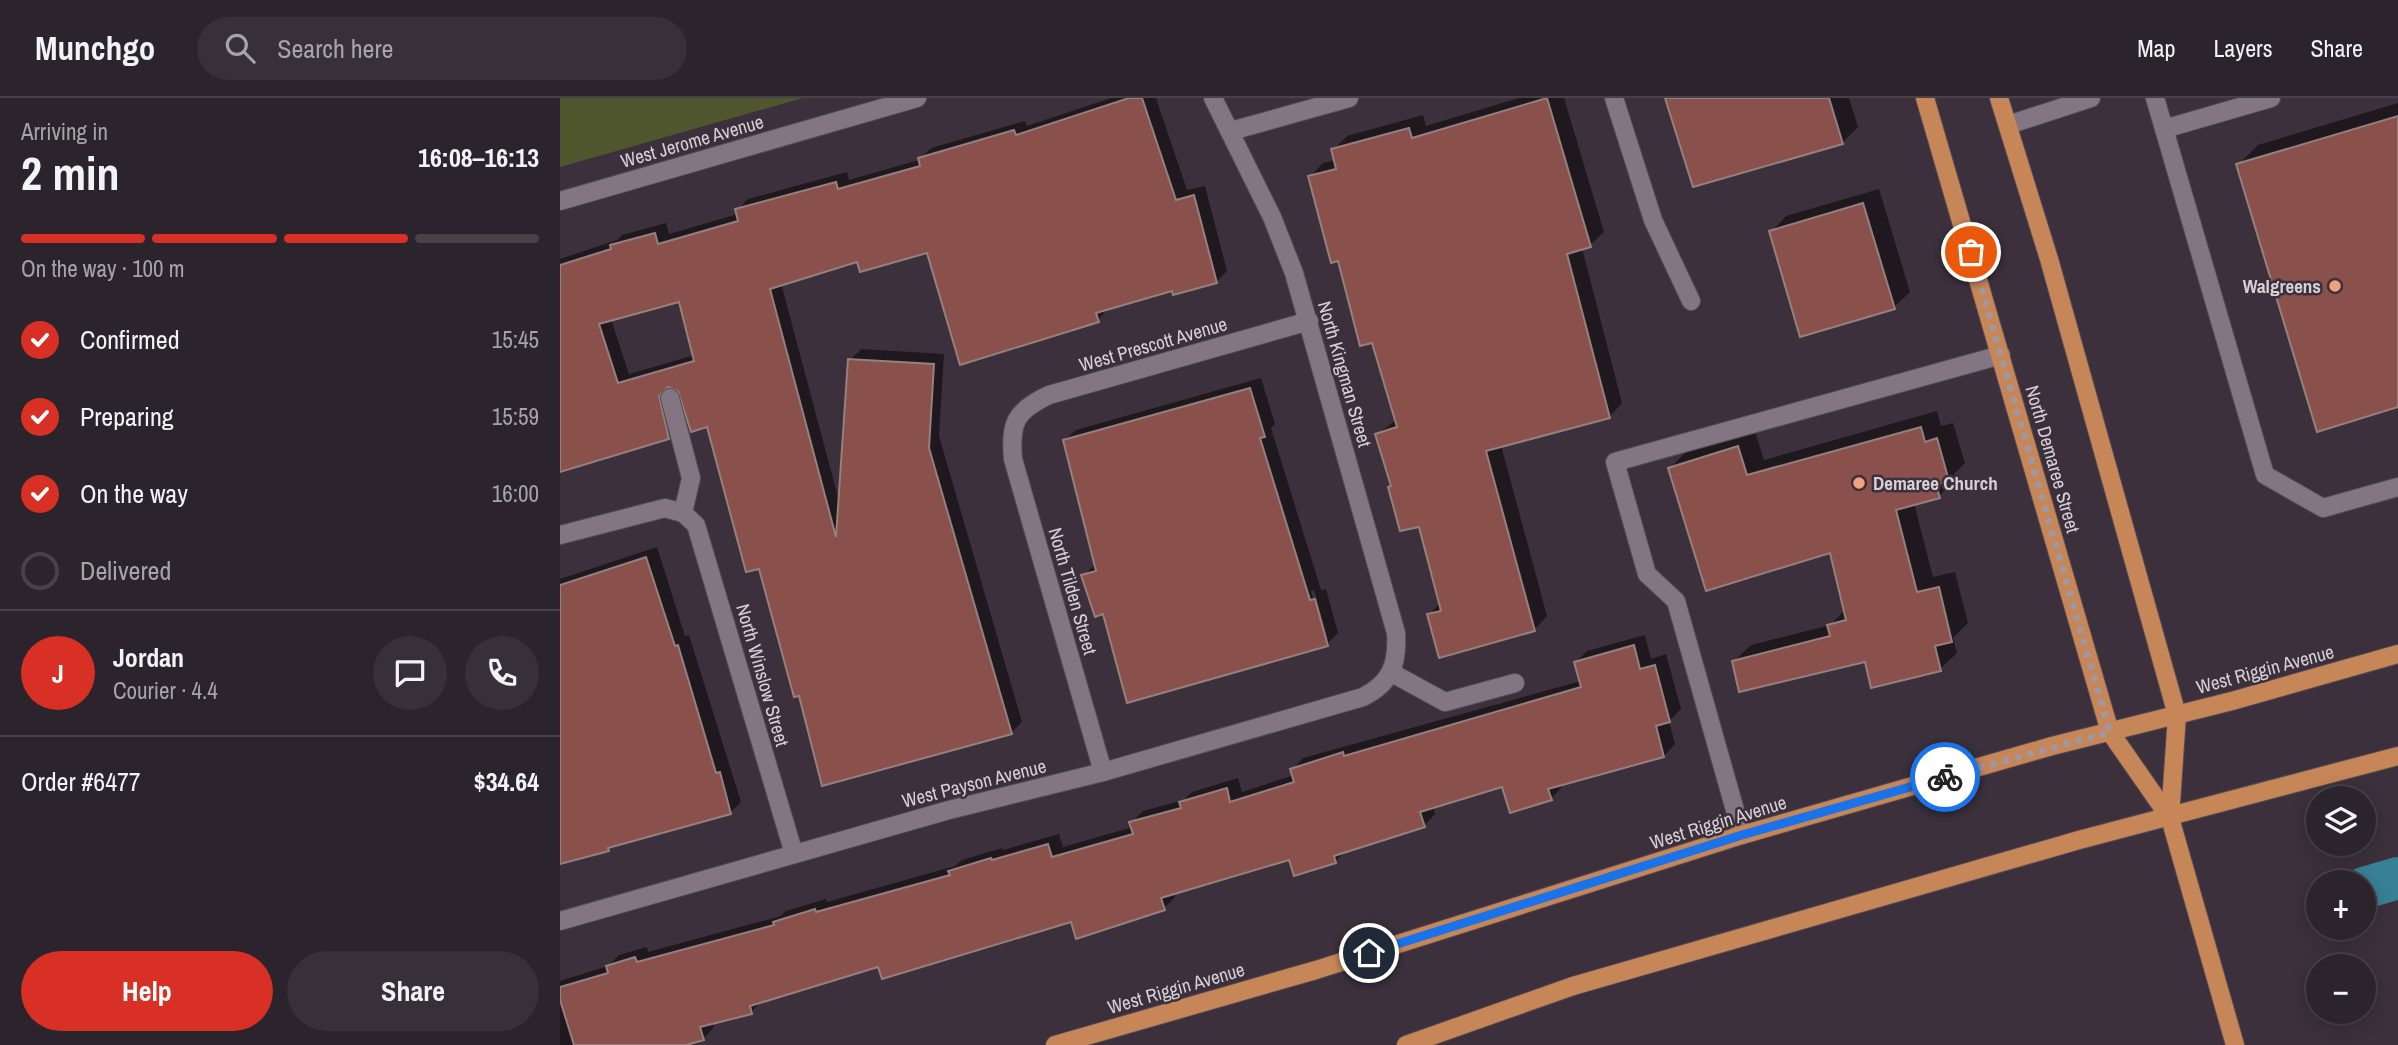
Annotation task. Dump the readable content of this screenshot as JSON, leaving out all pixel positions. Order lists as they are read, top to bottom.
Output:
{
  "streets": {
    "main road": ["North Demaree Street", "West Riggin Avenue"],
    "street": [
      "West Jerome Avenue",
      "West Prescott Avenue",
      "North Kingman Street",
      "North Tilden Street",
      "North Winslow Street",
      "West Payson Avenue"
    ]
  },
  "crossings": [
    ["West Prescott Avenue", "North Kingman Street"],
    ["West Prescott Avenue", "North Tilden Street"],
    ["North Kingman Street", "West Payson Avenue"],
    ["North Demaree Street", "West Riggin Avenue"],
    ["North Tilden Street", "West Payson Avenue"],
    ["North Winslow Street", "West Payson Avenue"]
  ],
  "places": ["Walgreens", "Demaree Church"],
  "page": {
    "header": "Munchgo",
    "search": "Search here",
    "nav": ["Map", "Layers", "Share"],
    "heading": ["2 min", "Arriving in", "16:08–16:13"],
    "panel": [
      "Jordan",
      "Courier · 4.4",
      "Order #6477",
      "$34.64"
    ],
    "bar": "On the way · 100 m",
    "list": [
      ["Confirmed", "15:45"],
      ["Preparing", "15:59"],
      ["On the way", "16:00"],
      "Delivered"
    ],
    "round": "J",
    "map_buttons": ["+", "−"],
    "buttons": ["Help", "Share"]
  }
}
